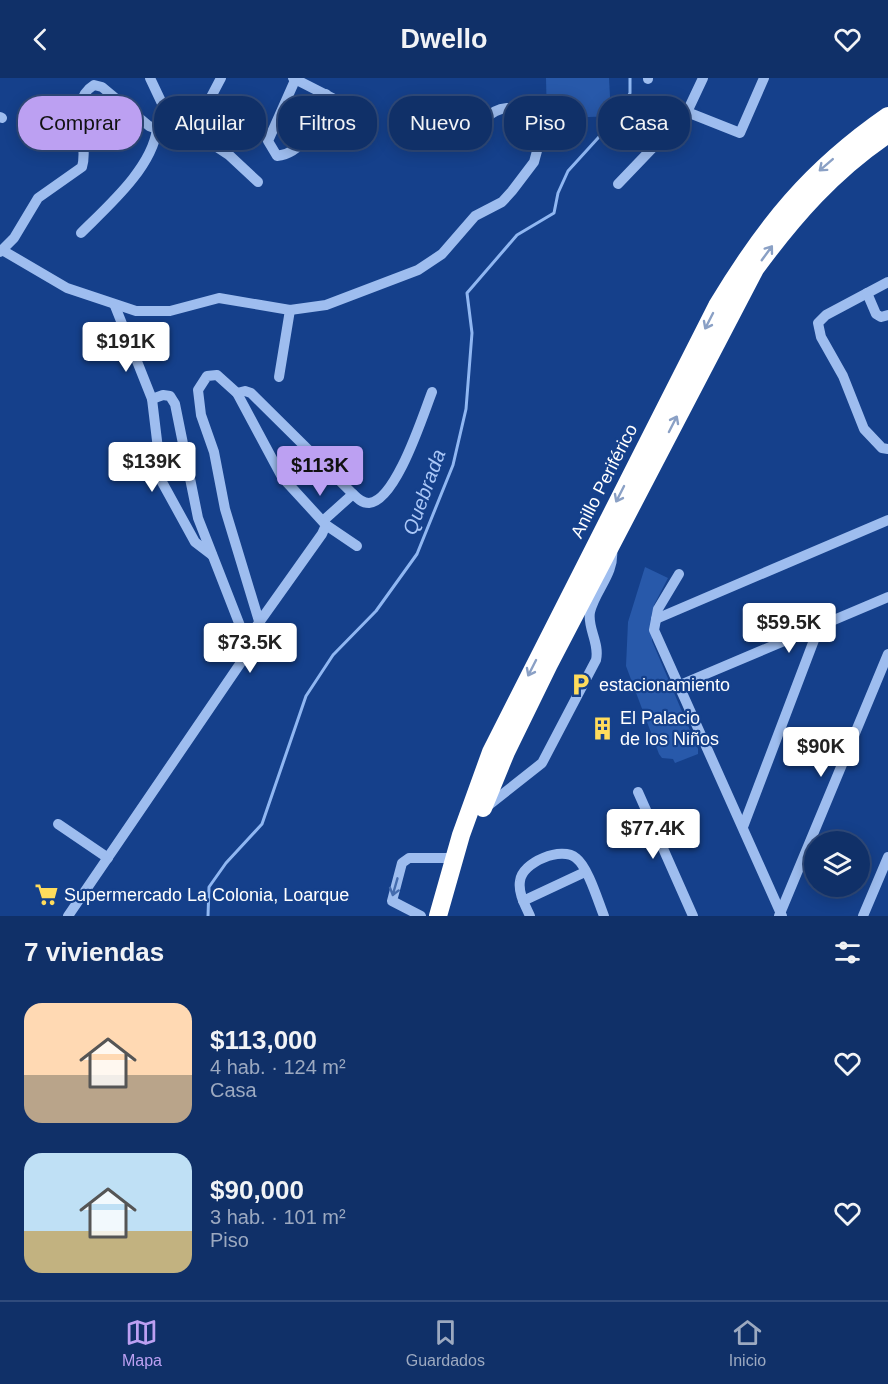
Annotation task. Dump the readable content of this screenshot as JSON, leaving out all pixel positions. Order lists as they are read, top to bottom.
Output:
{
  "streets": {
    "highway": ["Anillo Periférico"]
  },
  "water": ["Quebrada"],
  "places": {
    "parking": ["estacionamiento"],
    "building": ["El Palacio de los Niños"],
    "supermarket": ["Supermercado La Colonia, Loarque"]
  },
  "page": {
    "header": "Dwello",
    "chip": [
      "Comprar",
      "Alquilar",
      "Filtros",
      "Nuevo",
      "Piso",
      "Casa"
    ],
    "price": [
      "$191K",
      "$139K",
      "$113K",
      "$59.5K",
      "$73.5K",
      "$90K",
      "$77.4K"
    ],
    "heading": "7 viviendas",
    "list": [
      {
        "name": "$113,000",
        "note": "4 hab. · 124 m² · Casa"
      },
      {
        "name": "$90,000",
        "note": "3 hab. · 101 m² · Piso"
      }
    ],
    "tabs": ["Mapa", "Guardados", "Inicio"]
  }
}
